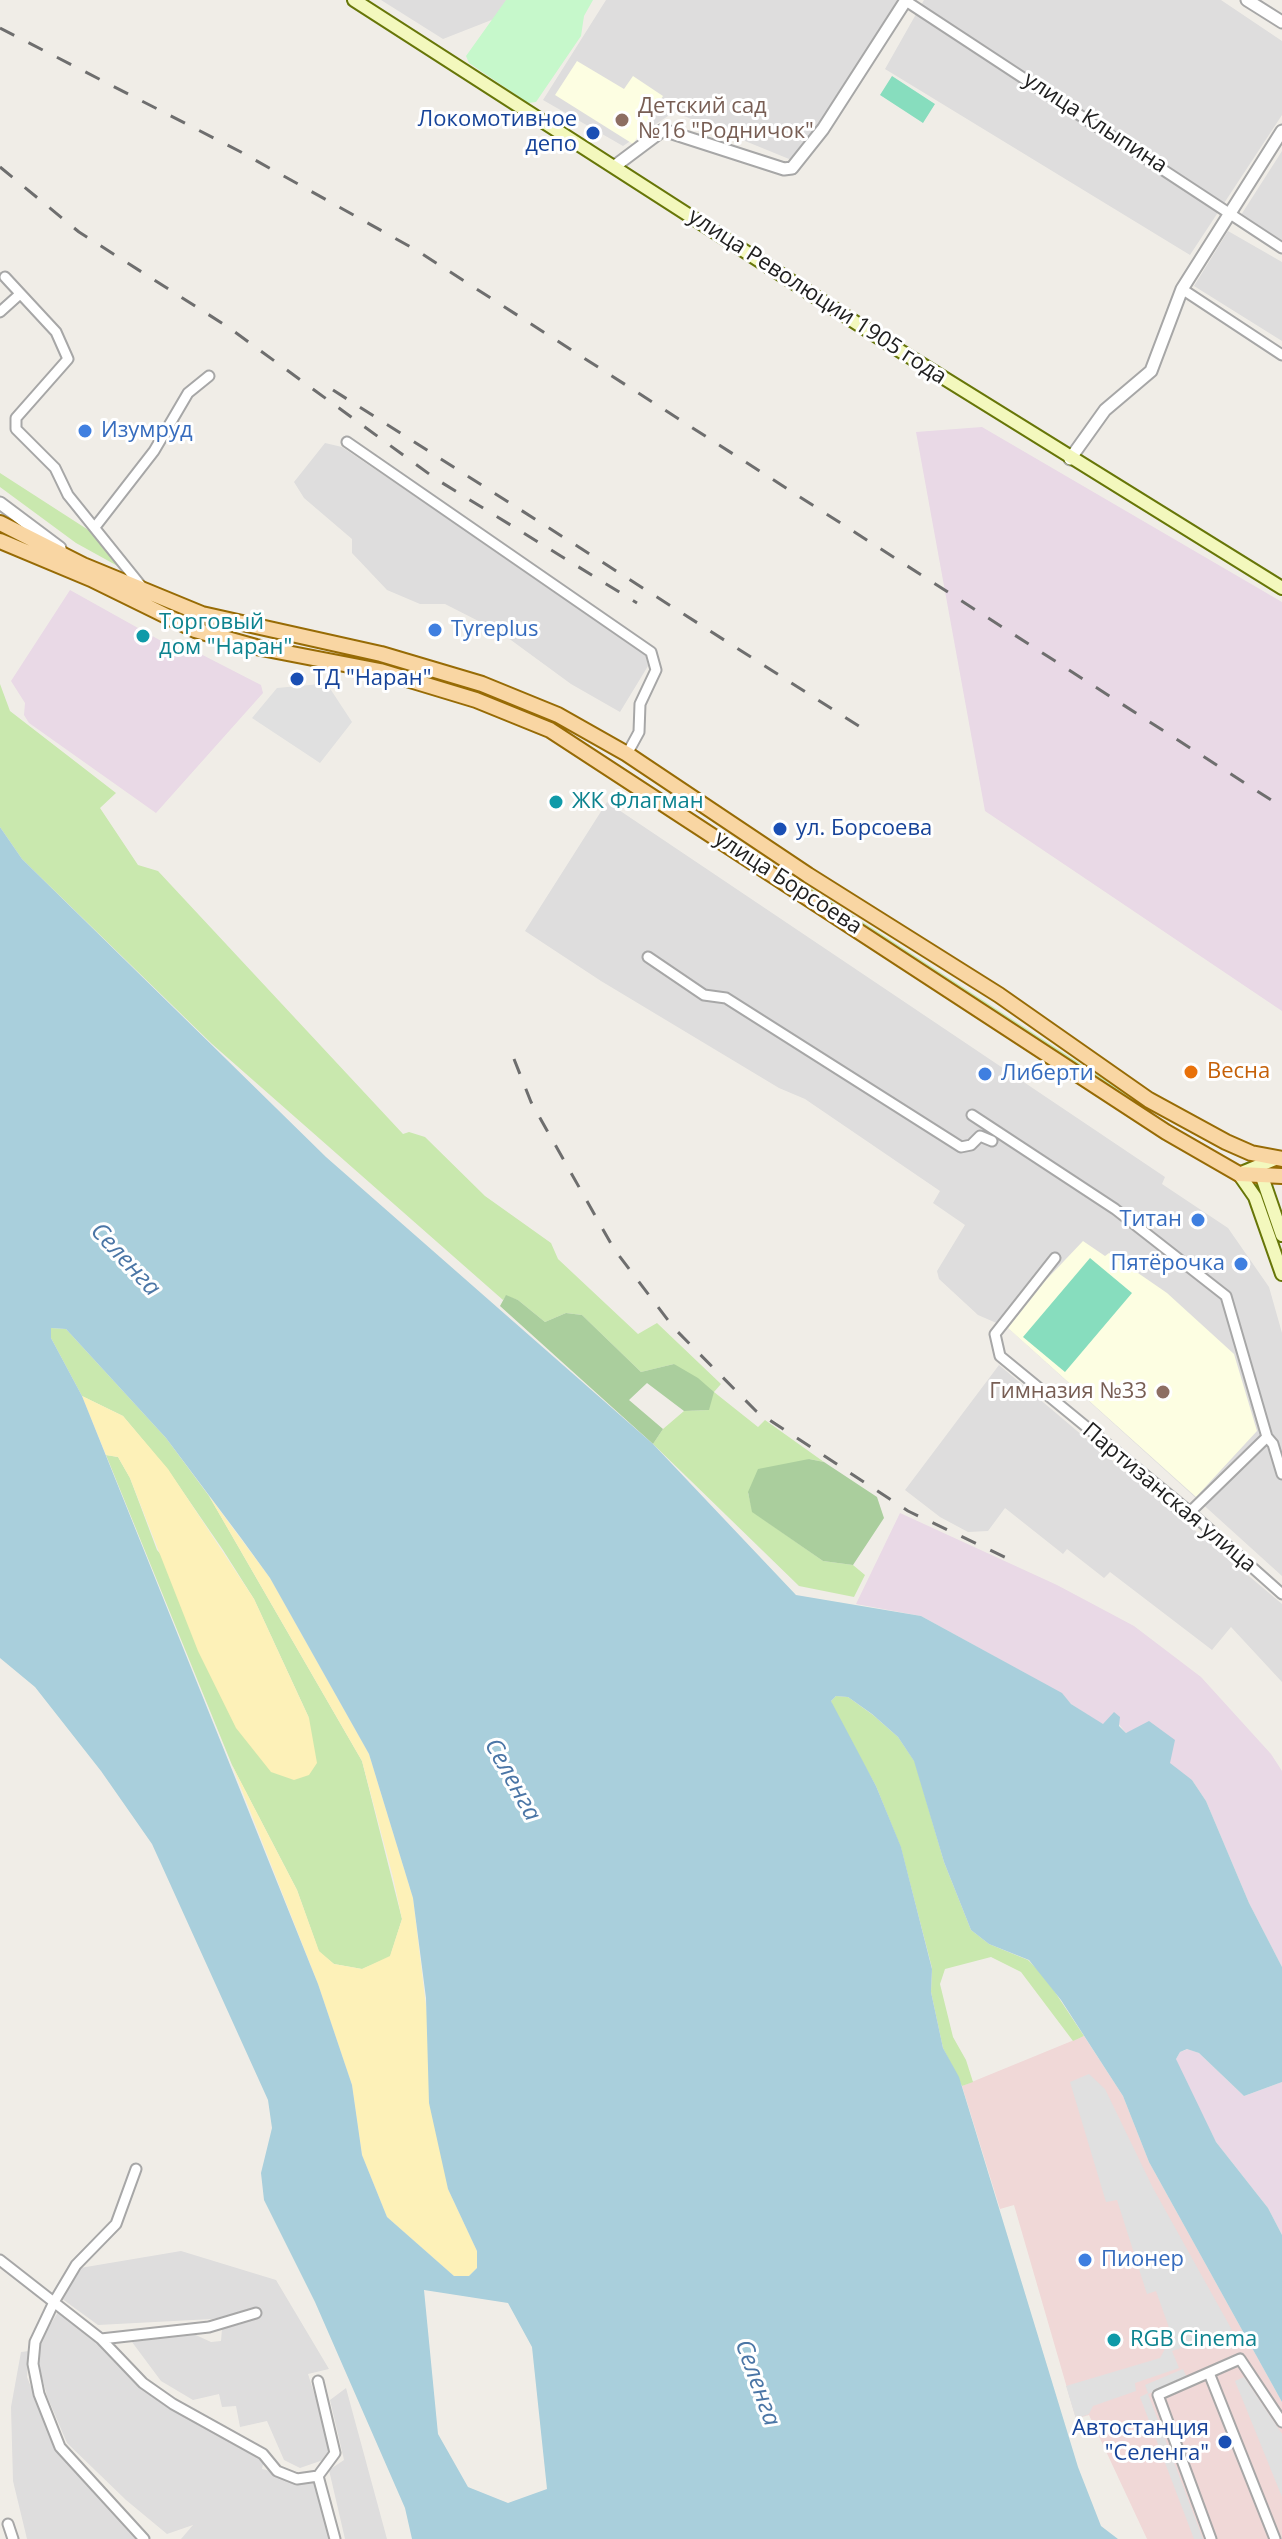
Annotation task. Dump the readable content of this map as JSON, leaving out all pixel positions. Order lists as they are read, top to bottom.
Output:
{
  "streets": {
    "main road": ["улица Революции 1905 года", "улица Борсоева"],
    "street": ["улица Клыпина", "Партизанская улица"]
  },
  "water": ["Селенга"],
  "places": [
    "Детский сад №16 \"Родничок\"",
    "Локомотивное депо",
    "Изумруд",
    "Tyreplus",
    "Торговый дом \"Наран\"",
    "ТД \"Наран\"",
    "ЖК Флагман",
    "ул. Борсоева",
    "Весна",
    "Либерти",
    "Титан",
    "Пятёрочка",
    "Гимназия №33",
    "Пионер",
    "RGB Cinema",
    "Автостанция \"Селенга\""
  ]
}
